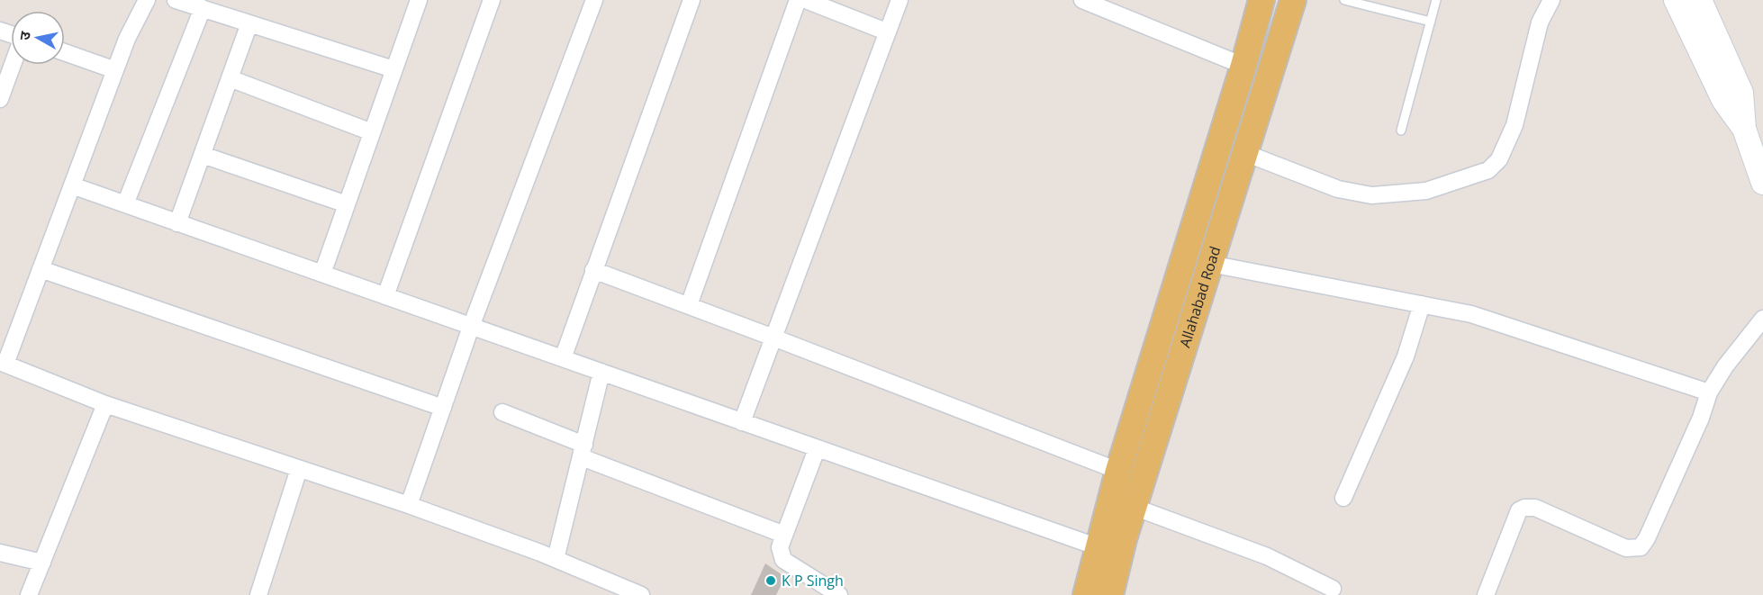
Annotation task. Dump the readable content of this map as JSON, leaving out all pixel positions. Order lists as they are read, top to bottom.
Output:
{
  "streets": {
    "main road": ["Allahabad Road"]
  },
  "places": ["K P Singh"],
  "north": "left"
}
